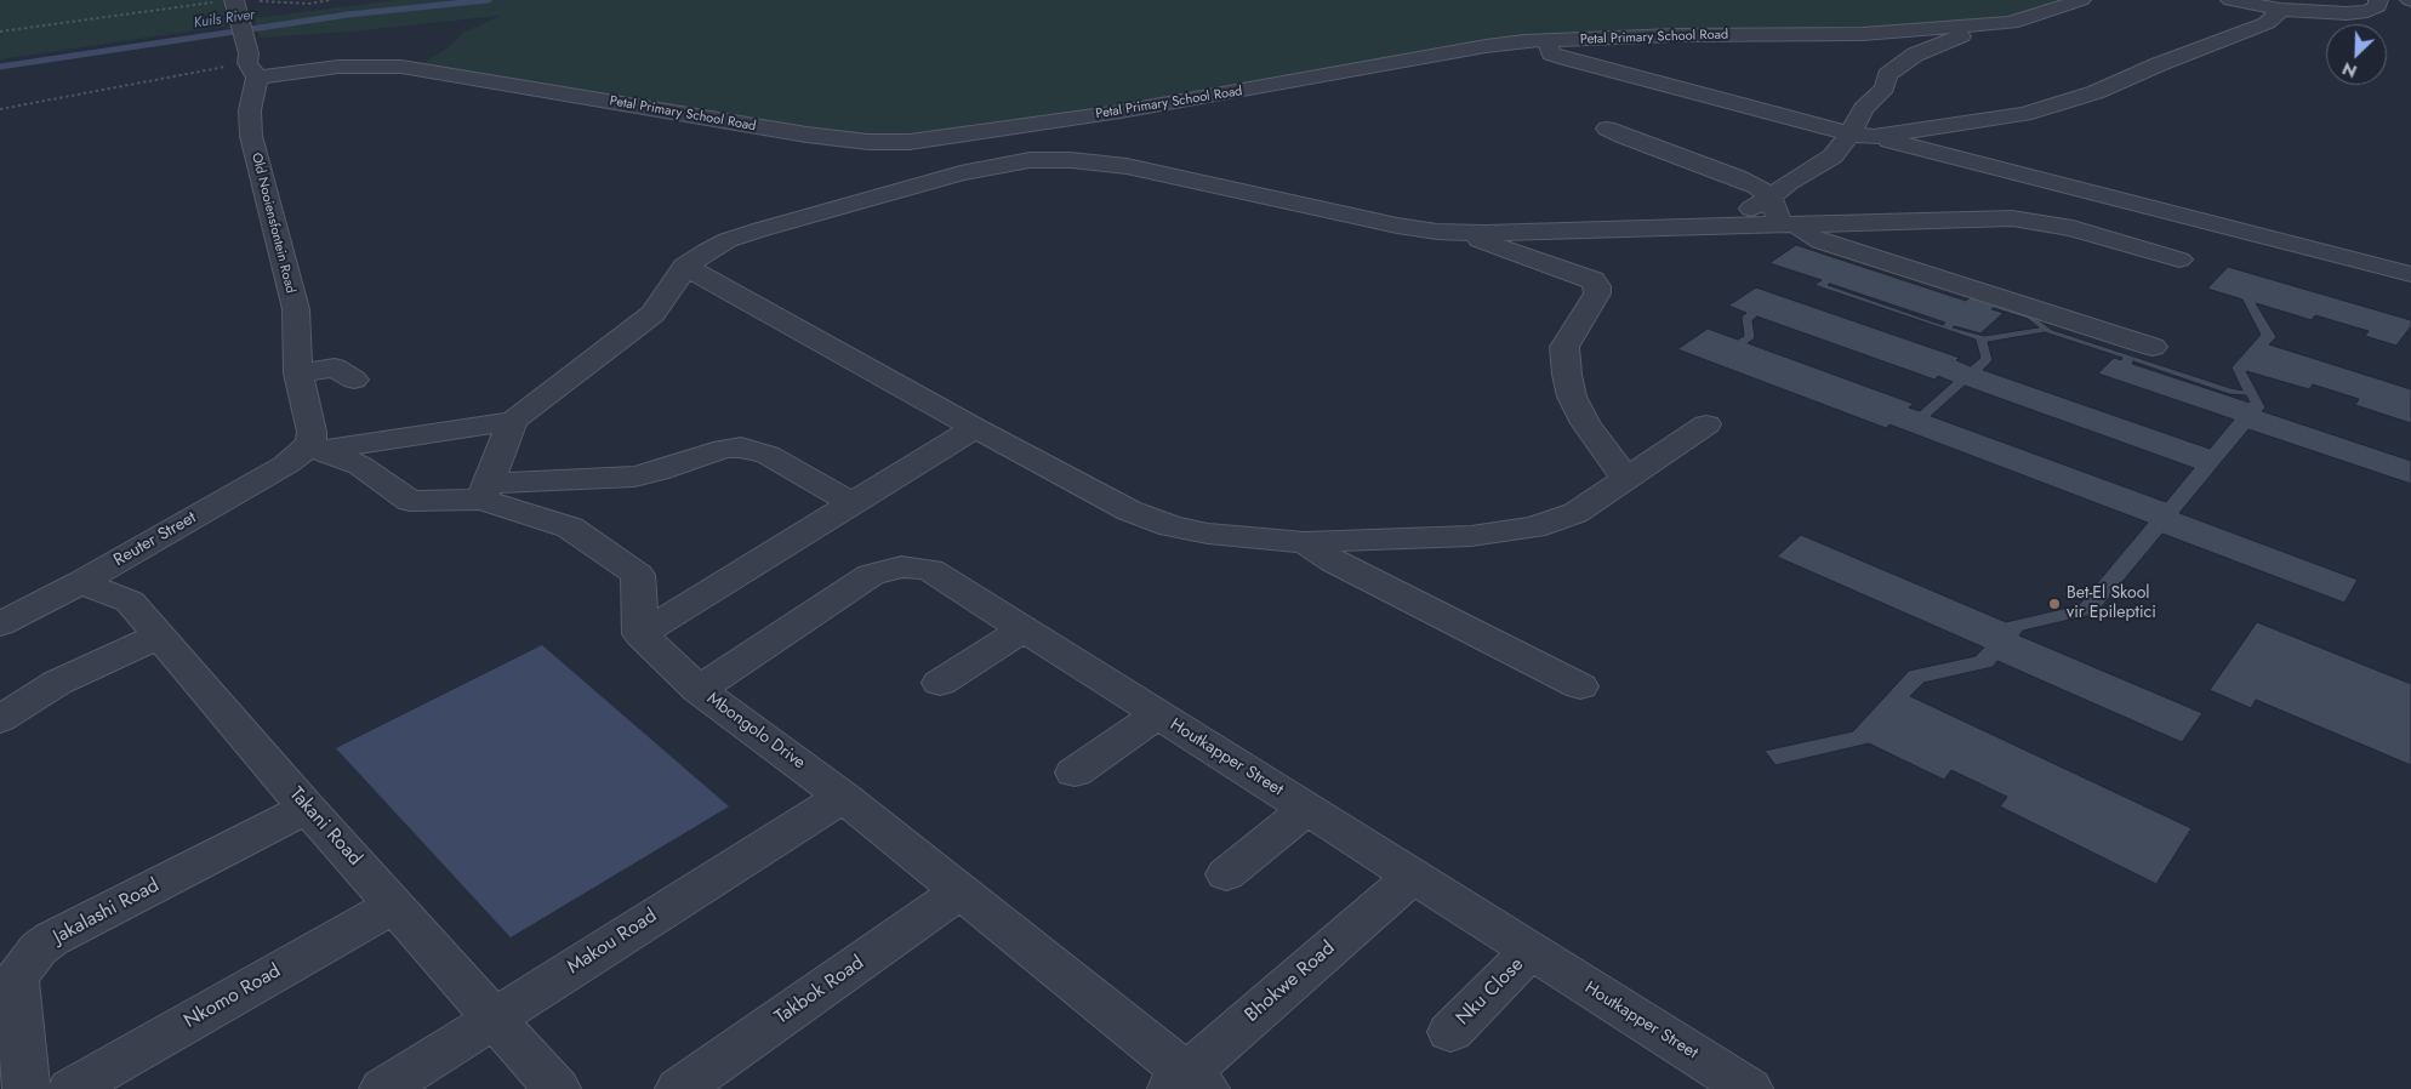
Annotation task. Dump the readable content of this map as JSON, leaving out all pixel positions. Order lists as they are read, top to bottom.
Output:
{
  "streets": {
    "street": [
      "Petal Primary School Road",
      "Old Nooiensfontein Road",
      "Reuter Street",
      "Mbongolo Drive",
      "Houtkapper Street",
      "Takani Road",
      "Jakalashi Road",
      "Makou Road",
      "Bhokwe Road",
      "Takbok Road",
      "Nku Close",
      "Nkomo Road"
    ]
  },
  "crossings": [
    ["Petal Primary School Road", "Old Nooiensfontein Road"],
    ["Old Nooiensfontein Road", "Reuter Street"],
    ["Reuter Street", "Takani Road"],
    ["Mbongolo Drive", "Houtkapper Street"],
    ["Mbongolo Drive", "Makou Road"],
    ["Mbongolo Drive", "Bhokwe Road"],
    ["Mbongolo Drive", "Takbok Road"],
    ["Houtkapper Street", "Bhokwe Road"],
    ["Houtkapper Street", "Nku Close"],
    ["Takani Road", "Jakalashi Road"],
    ["Takani Road", "Makou Road"],
    ["Takani Road", "Nkomo Road"]
  ],
  "water": ["Kuils River"],
  "places": ["Bet-El Skool vir Epileptici"],
  "north": "bottom left"
}
